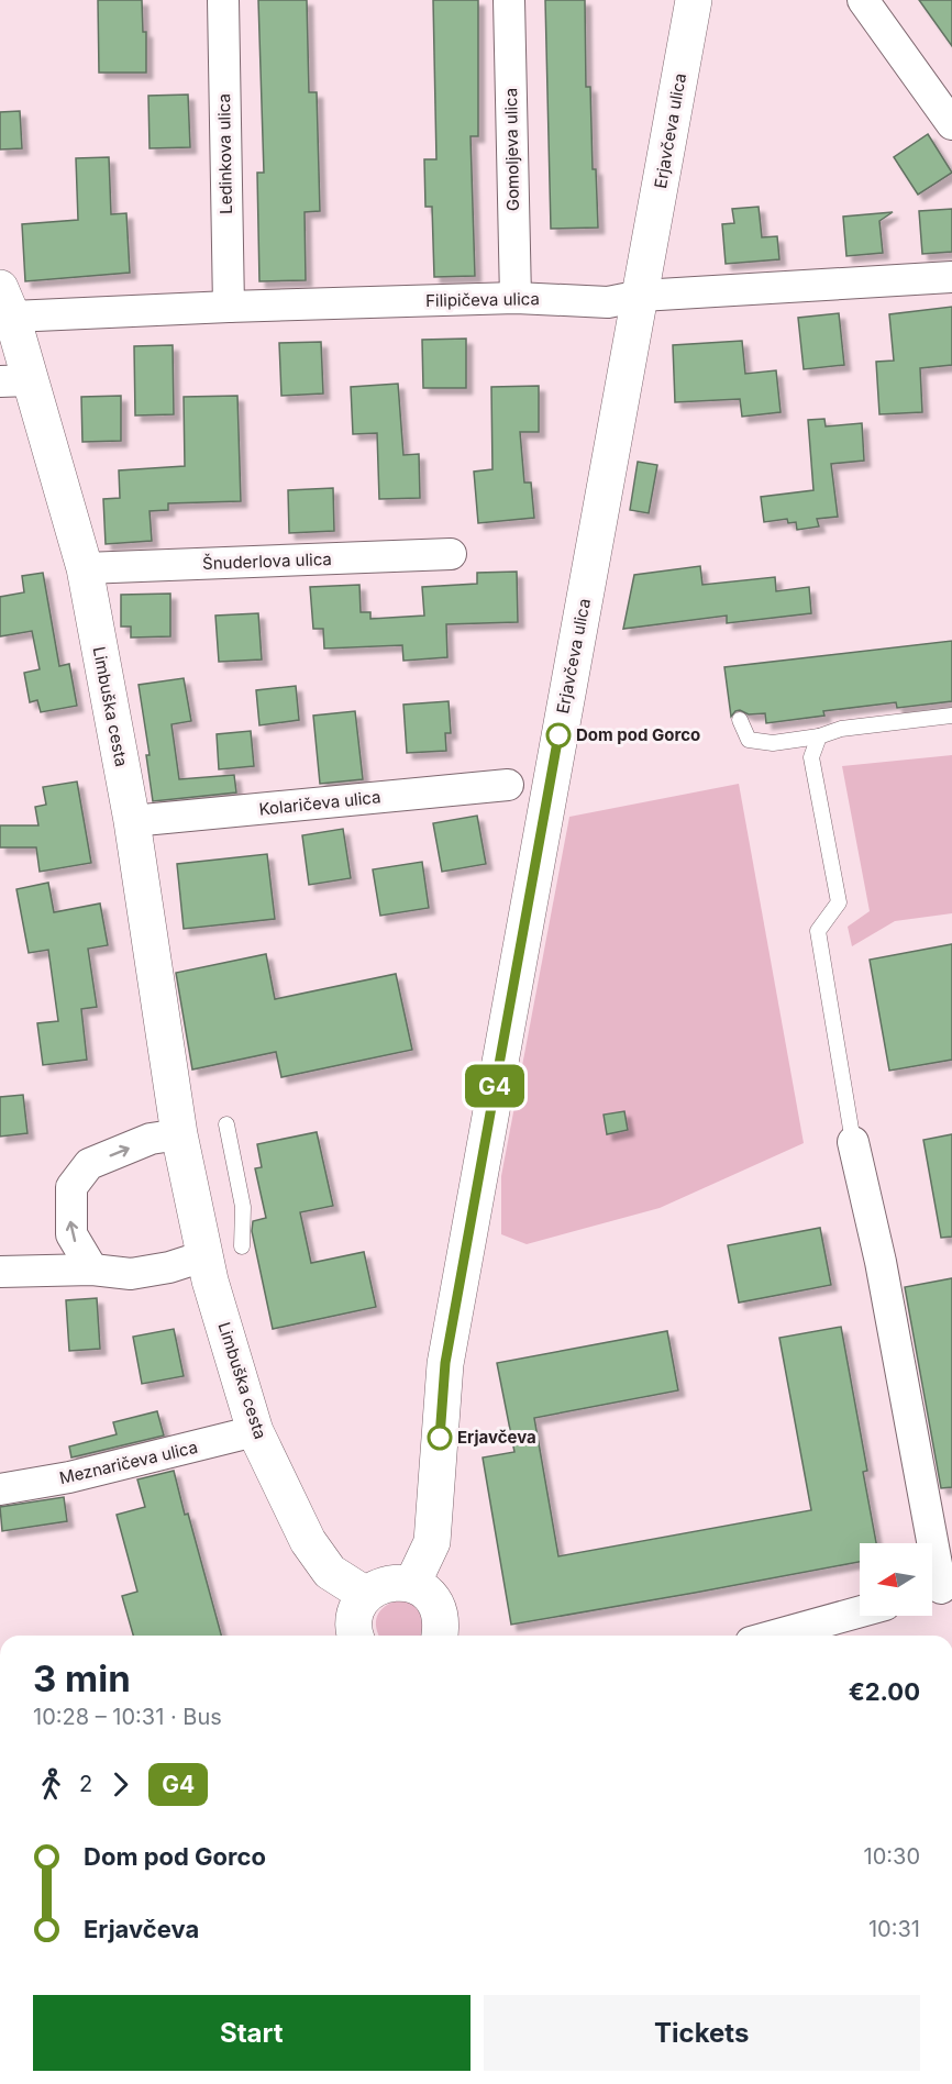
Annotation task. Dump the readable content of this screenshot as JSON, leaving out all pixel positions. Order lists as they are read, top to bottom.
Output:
{
  "streets": {
    "street": [
      "Erjavčeva ulica",
      "Gomoljeva ulica",
      "Ledinkova ulica",
      "Filipičeva ulica",
      "Šnuderlova ulica",
      "Limbuška cesta",
      "Kolaričeva ulica",
      "Meznaričeva ulica"
    ]
  },
  "crossings": [
    ["Erjavčeva ulica", "Filipičeva ulica"],
    ["Gomoljeva ulica", "Filipičeva ulica"],
    ["Ledinkova ulica", "Filipičeva ulica"],
    ["Filipičeva ulica", "Limbuška cesta"],
    ["Šnuderlova ulica", "Limbuška cesta"],
    ["Limbuška cesta", "Kolaričeva ulica"],
    ["Limbuška cesta", "Meznaričeva ulica"]
  ],
  "places": ["Dom pod Gorco", "Erjavčeva"],
  "lines": ["bus line G4"],
  "north": "left",
  "page": {
    "on_map": "G4",
    "heading": ["3 min", "10:28 – 10:31 · Bus", "€2.00"],
    "legs": ["2", "G4"],
    "list": [
      {
        "name": "Dom pod Gorco",
        "value": "10:30"
      },
      {
        "name": "Erjavčeva",
        "value": "10:31"
      }
    ],
    "buttons": ["Start", "Tickets"]
  }
}
